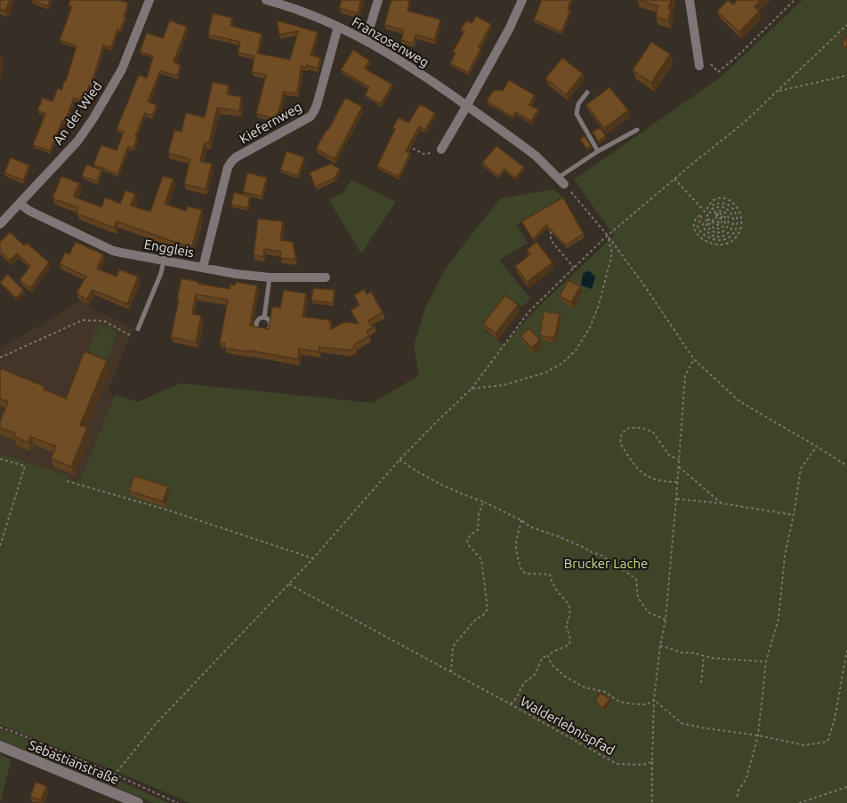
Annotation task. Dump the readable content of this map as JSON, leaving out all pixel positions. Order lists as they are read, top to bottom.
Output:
{
  "streets": {
    "street": [
      "Franzosenweg",
      "An der Wied",
      "Kiefernweg",
      "Enggleis",
      "Sebastianstraße"
    ],
    "path": ["Walderlebnispfad"]
  },
  "crossings": [
    ["Franzosenweg", "Kiefernweg"],
    ["An der Wied", "Enggleis"],
    ["Kiefernweg", "Enggleis"]
  ],
  "parks": ["Brucker Lache"]
}
